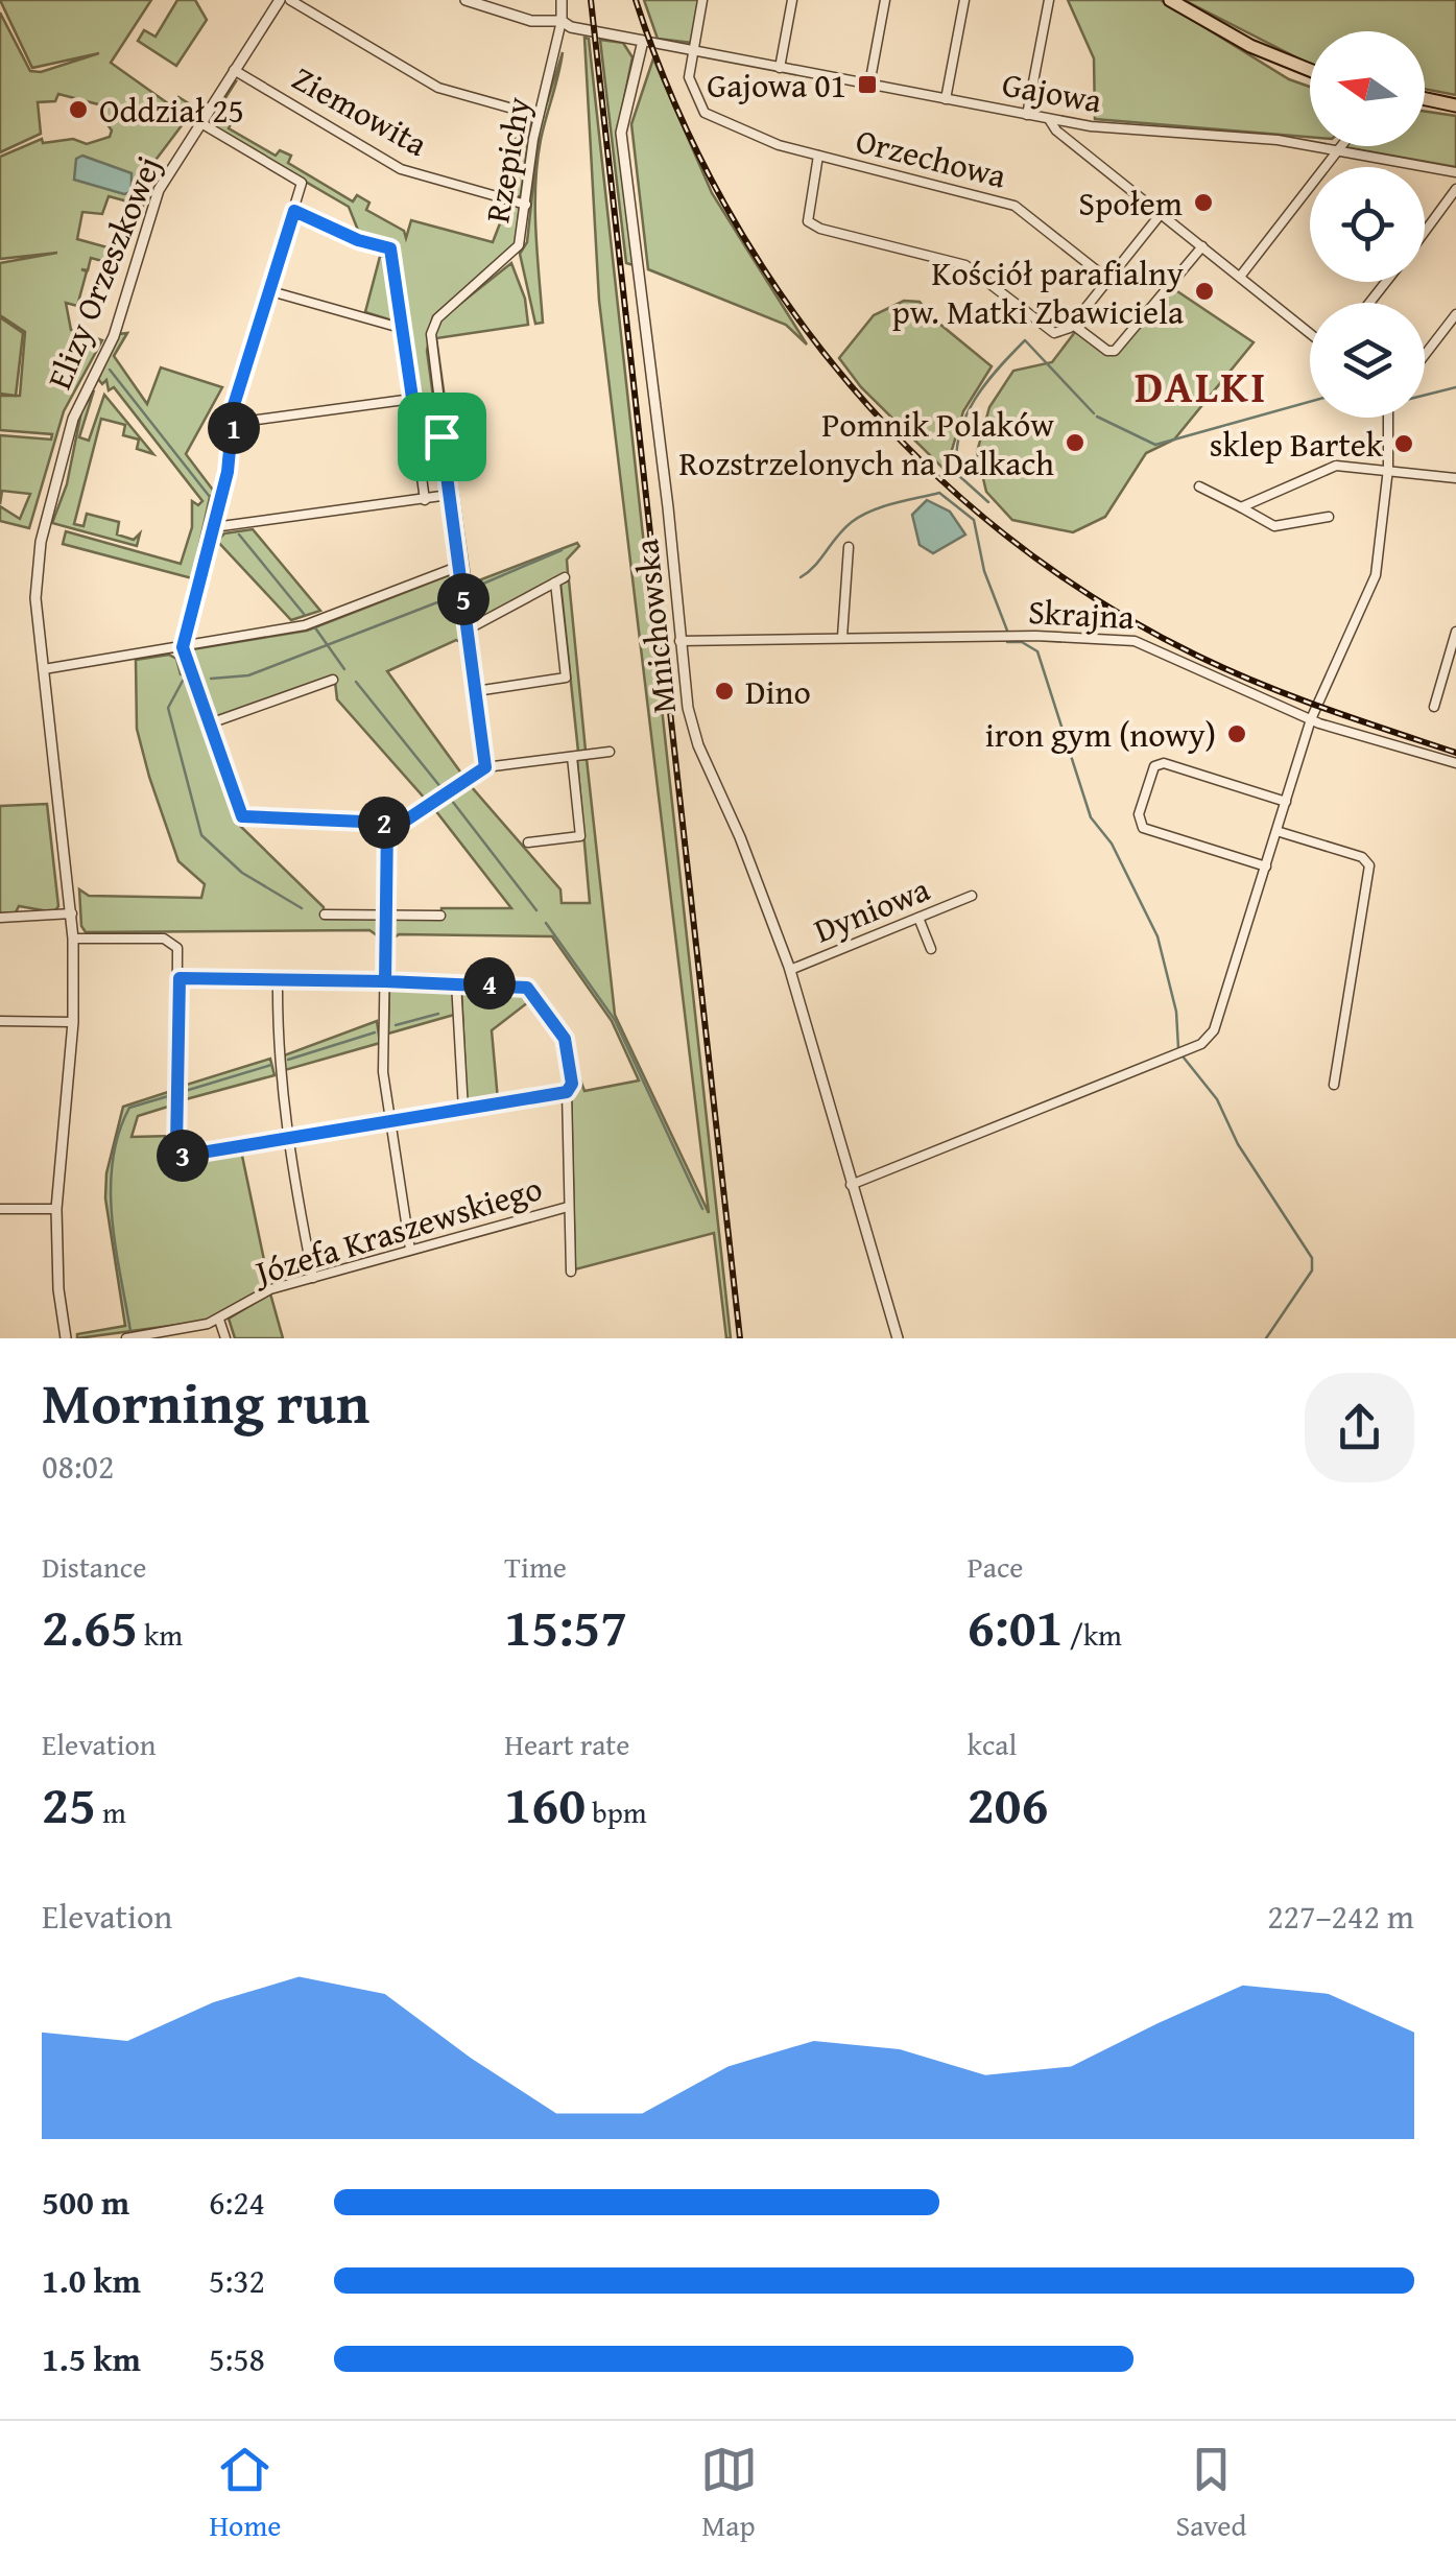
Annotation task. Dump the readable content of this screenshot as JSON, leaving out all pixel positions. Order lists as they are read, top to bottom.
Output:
{
  "streets": {
    "street": [
      "Gajowa",
      "Ziemowita",
      "Orzechowa",
      "Rzepichy",
      "Elizy Orzeszkowej",
      "Skrajna",
      "Mnichowska",
      "Dyniowa",
      "Józefa Kraszewskiego"
    ]
  },
  "crossings": [
    ["Gajowa", "Orzechowa"],
    ["Gajowa", "Mnichowska"],
    ["Ziemowita", "Rzepichy"],
    ["Ziemowita", "Elizy Orzeszkowej"],
    ["Skrajna", "Mnichowska"],
    ["Mnichowska", "Dyniowa"]
  ],
  "districts": ["DALKI"],
  "places": {
    "transit": ["Gajowa 01"],
    "other": [
      "Oddział 25",
      "Społem",
      "Kościół parafialny pw. Matki Zbawiciela",
      "Pomnik Polaków Rozstrzelonych na Dalkach",
      "sklep Bartek",
      "Dino",
      "iron gym (nowy)"
    ]
  },
  "north": "left",
  "page": {
    "pins": [
      "1",
      "5",
      "2",
      "4",
      "3"
    ],
    "heading": ["Morning run", "08:02"],
    "stats": [
      ["Distance", "2.65 km"],
      ["Time", "15:57"],
      ["Pace", "6:01 /km"],
      ["Elevation", "25 m"],
      ["Heart rate", "160 bpm"],
      ["kcal", "206"]
    ],
    "chart": ["Elevation", "227–242 m"],
    "list": [
      {
        "name": "500 m",
        "note": "6:24"
      },
      {
        "name": "1.0 km",
        "note": "5:32"
      },
      {
        "name": "1.5 km",
        "note": "5:58"
      }
    ],
    "tabs": ["Home", "Map", "Saved"]
  }
}
